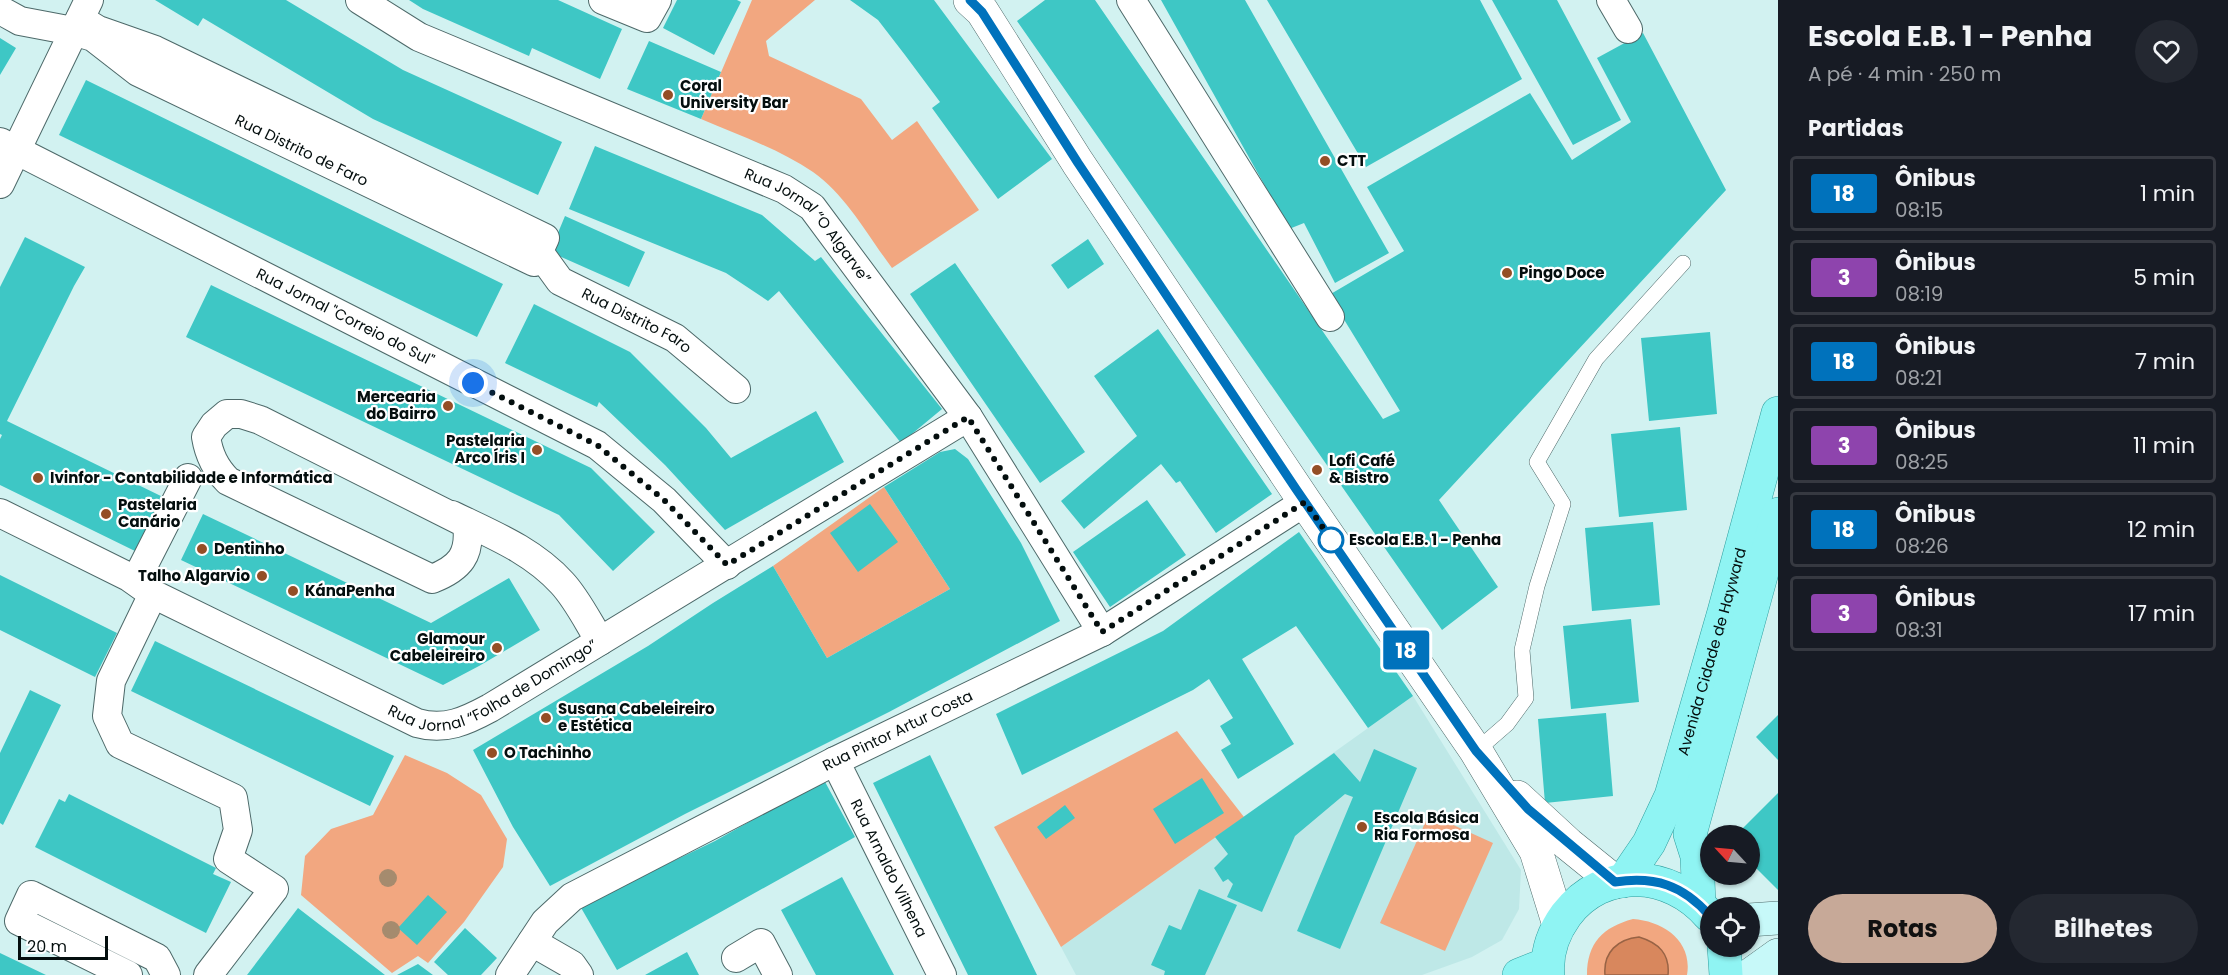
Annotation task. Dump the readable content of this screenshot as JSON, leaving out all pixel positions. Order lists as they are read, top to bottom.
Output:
{
  "streets": {
    "main road": ["Avenida Cidade de Hayward"],
    "street": [
      "Rua Distrito de Faro",
      "Rua Jornal “O Algarve”",
      "Rua Jornal \"Correio do Sul\"",
      "Rua Distrito Faro",
      "Rua Jornal “Folha de Domingo”",
      "Rua Pintor Artur Costa",
      "Rua Arnaldo Vilhena"
    ]
  },
  "crossings": [
    ["Rua Distrito de Faro", "Rua Distrito Faro"],
    ["Rua Jornal “O Algarve”", "Rua Jornal “Folha de Domingo”"],
    ["Rua Jornal “O Algarve”", "Rua Pintor Artur Costa"],
    ["Rua Jornal \"Correio do Sul\"", "Rua Jornal “Folha de Domingo”"],
    ["Rua Pintor Artur Costa", "Rua Arnaldo Vilhena"]
  ],
  "places": [
    "Coral University Bar",
    "CTT",
    "Pingo Doce",
    "Mercearia do Bairro",
    "Pastelaria Arco Íris I",
    "Lofi Café & Bistro",
    "Ivinfor - Contabilidade e Informática",
    "Pastelaria Canário",
    "Escola E.B. 1 - Penha",
    "Dentinho",
    "Talho Algarvio",
    "KánaPenha",
    "Glamour Cabeleireiro",
    "Susana Cabeleireiro e Estética",
    "O Tachinho",
    "Escola Básica Ria Formosa"
  ],
  "lines": ["bus line 18"],
  "scale_bar": "20 m",
  "north": "top left",
  "page": {
    "on_map": "18",
    "heading": [
      ["Escola E.B. 1 - Penha", "A pé · 4 min · 250 m"],
      "Partidas"
    ],
    "list": [
      {
        "mark": "18",
        "name": "Ônibus",
        "note": "08:15",
        "value": "1 min"
      },
      {
        "mark": "3",
        "name": "Ônibus",
        "note": "08:19",
        "value": "5 min"
      },
      {
        "mark": "18",
        "name": "Ônibus",
        "note": "08:21",
        "value": "7 min"
      },
      {
        "mark": "3",
        "name": "Ônibus",
        "note": "08:25",
        "value": "11 min"
      },
      {
        "mark": "18",
        "name": "Ônibus",
        "note": "08:26",
        "value": "12 min"
      },
      {
        "mark": "3",
        "name": "Ônibus",
        "note": "08:31",
        "value": "17 min"
      }
    ],
    "buttons": ["Rotas", "Bilhetes"],
    "scale": "20 m"
  }
}
